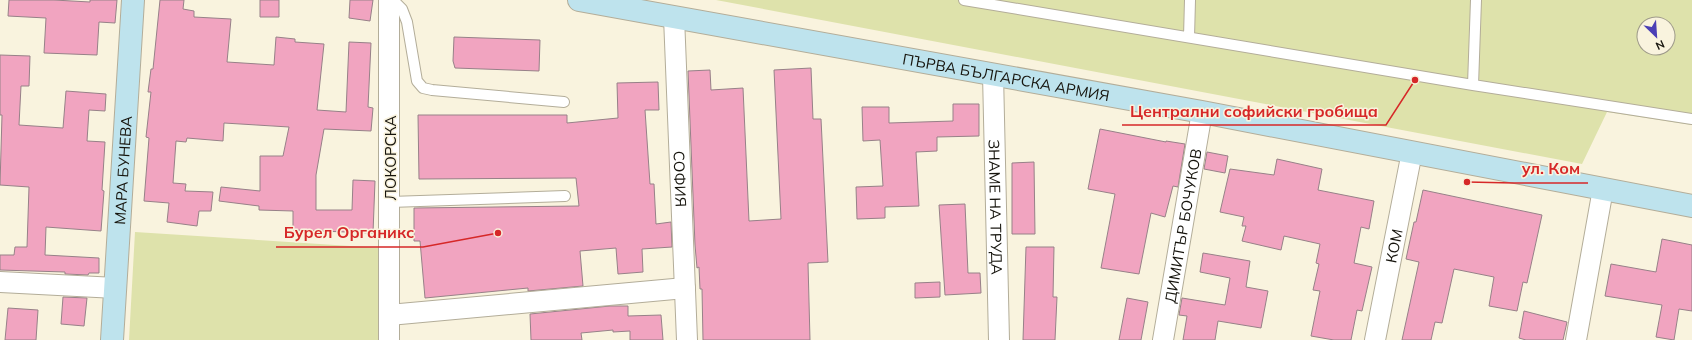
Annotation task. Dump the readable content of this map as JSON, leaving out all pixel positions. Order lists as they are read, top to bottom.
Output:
{
  "streets": {
    "street": [
      "ПЪРВА БЪЛГАРСКА АРМИЯ",
      "ЛОКОРСКА",
      "МАРА БУНЕВА",
      "СОФИЯ",
      "ЗНАМЕ НА ТРУДА",
      "ДИМИТЪР БОЧУКОВ",
      "КОМ"
    ]
  },
  "crossings": [
    ["ПЪРВА БЪЛГАРСКА АРМИЯ", "СОФИЯ"],
    ["ПЪРВА БЪЛГАРСКА АРМИЯ", "ЗНАМЕ НА ТРУДА"],
    ["ПЪРВА БЪЛГАРСКА АРМИЯ", "ДИМИТЪР БОЧУКОВ"],
    ["ПЪРВА БЪЛГАРСКА АРМИЯ", "КОМ"]
  ],
  "places": ["Централни софийски гробища", "ул. Ком", "Бурел Органикс"],
  "north": "bottom right"
}
